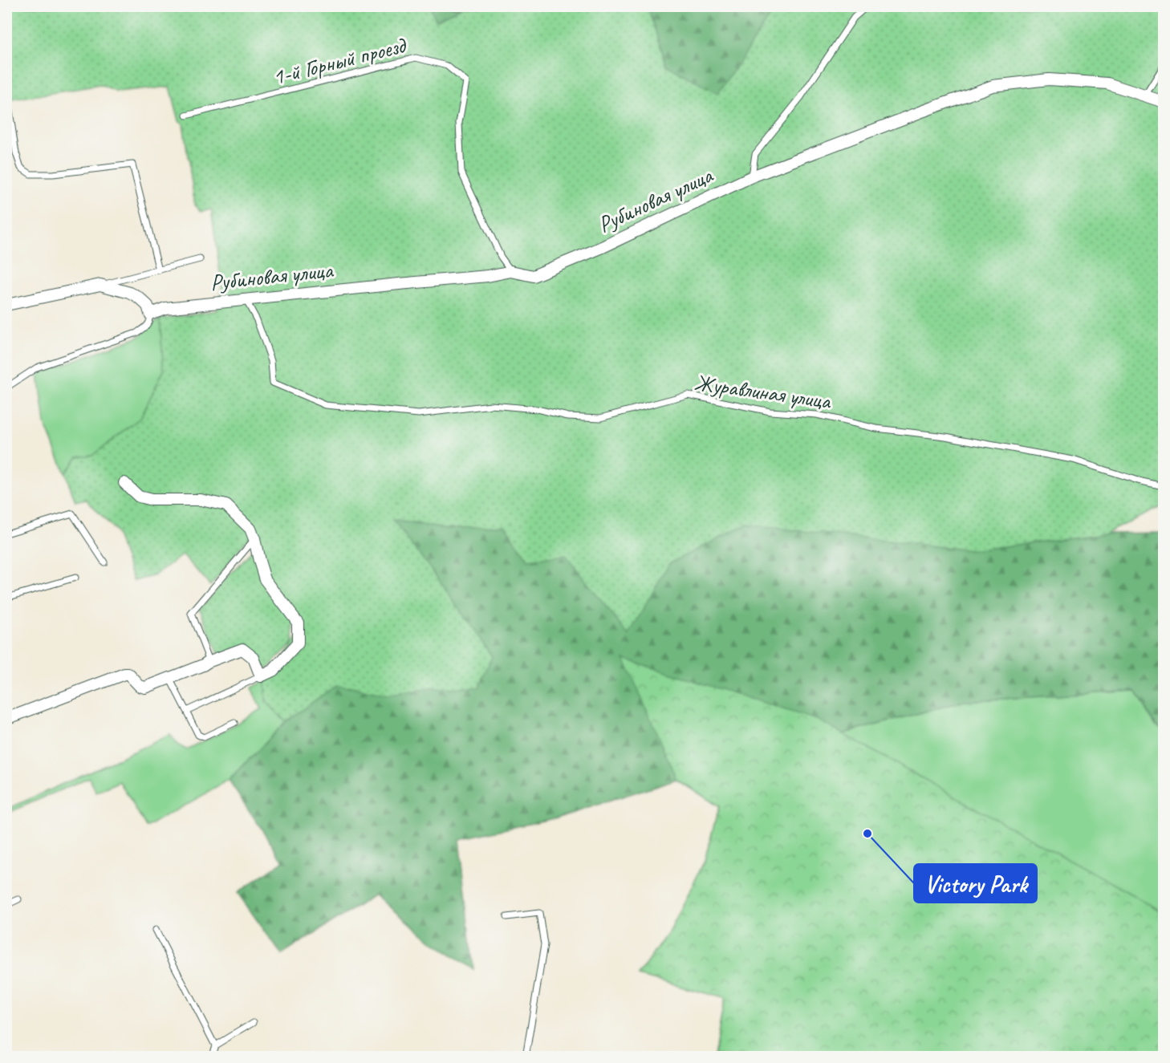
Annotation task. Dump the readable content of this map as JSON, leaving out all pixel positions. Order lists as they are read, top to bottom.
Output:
{
  "streets": {
    "street": ["Рубиновая улица"],
    "lane": ["1-й Горный проезд", "Журавлиная улица"]
  },
  "crossings": [
    ["1-й Горный проезд", "Рубиновая улица"],
    ["Рубиновая улица", "Журавлиная улица"]
  ],
  "places": ["Victory Park"]
}
